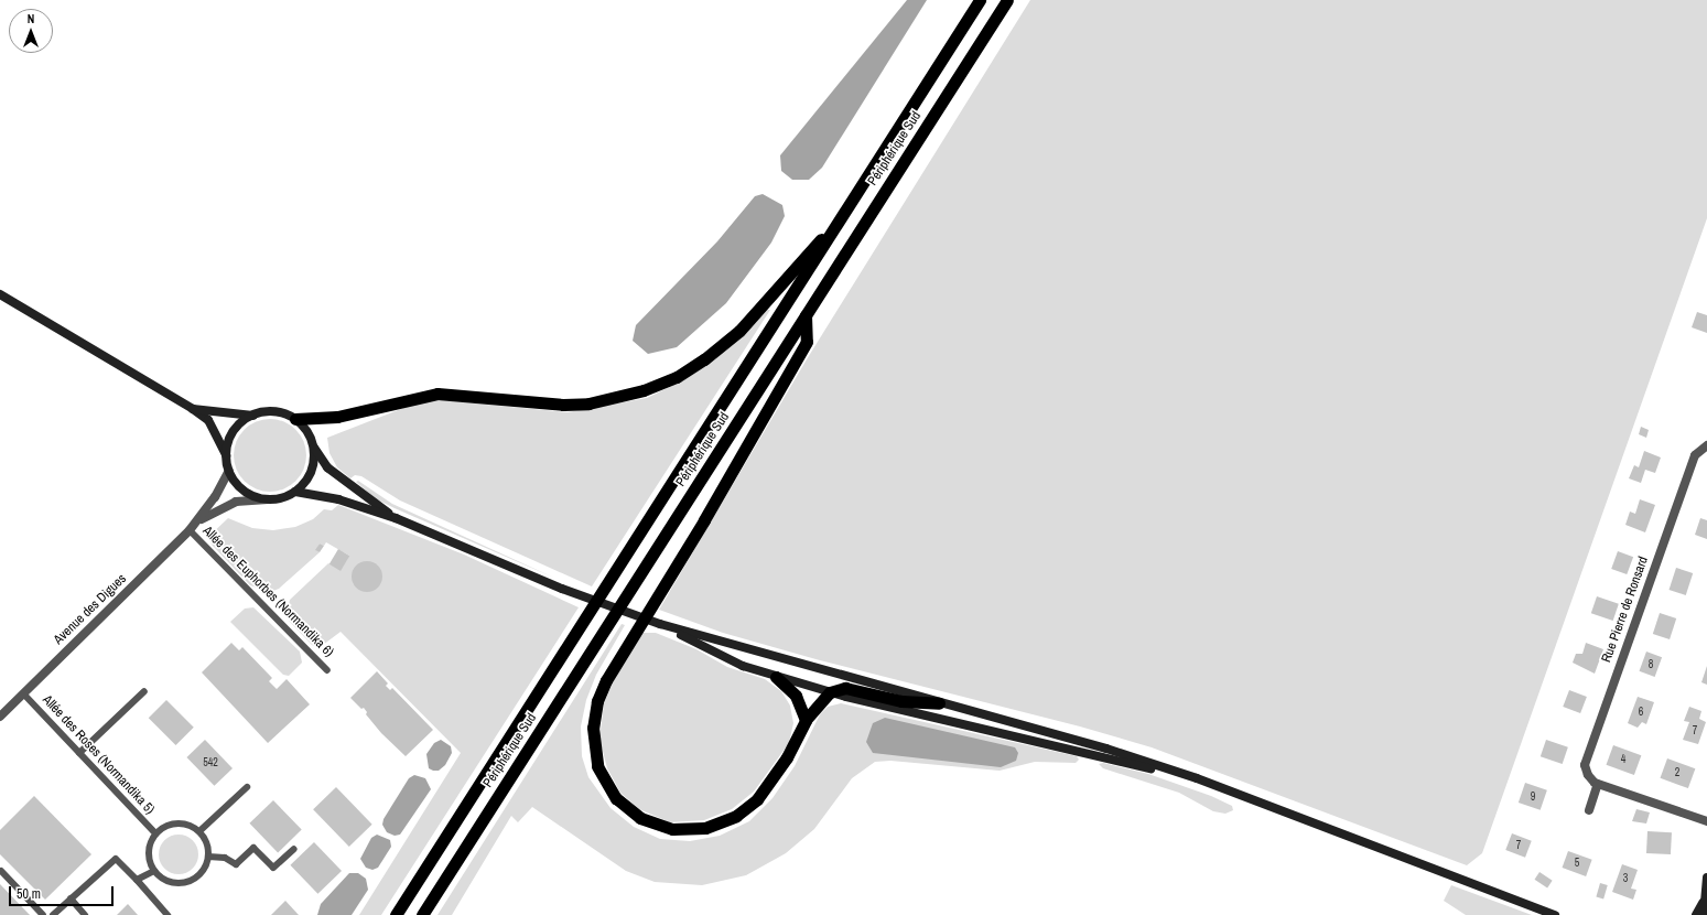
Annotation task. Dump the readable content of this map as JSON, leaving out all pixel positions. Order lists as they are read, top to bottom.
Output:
{
  "streets": {
    "highway": ["Périphérique Sud"],
    "street": ["Avenue des Digues", "Rue Pierre de Ronsard"],
    "lane": ["Allée des Euphorbes (Normandika 6)", "Allée des Roses (Normandika 5)"]
  },
  "crossings": [
    ["Allée des Euphorbes (Normandika 6)", "Avenue des Digues"],
    ["Avenue des Digues", "Allée des Roses (Normandika 5)"]
  ],
  "house_numbers": [
    "8",
    "6",
    "7",
    "4",
    "542",
    "2",
    "9",
    "7",
    "5",
    "3"
  ],
  "scale_bar": "50 m",
  "north": "top"
}
